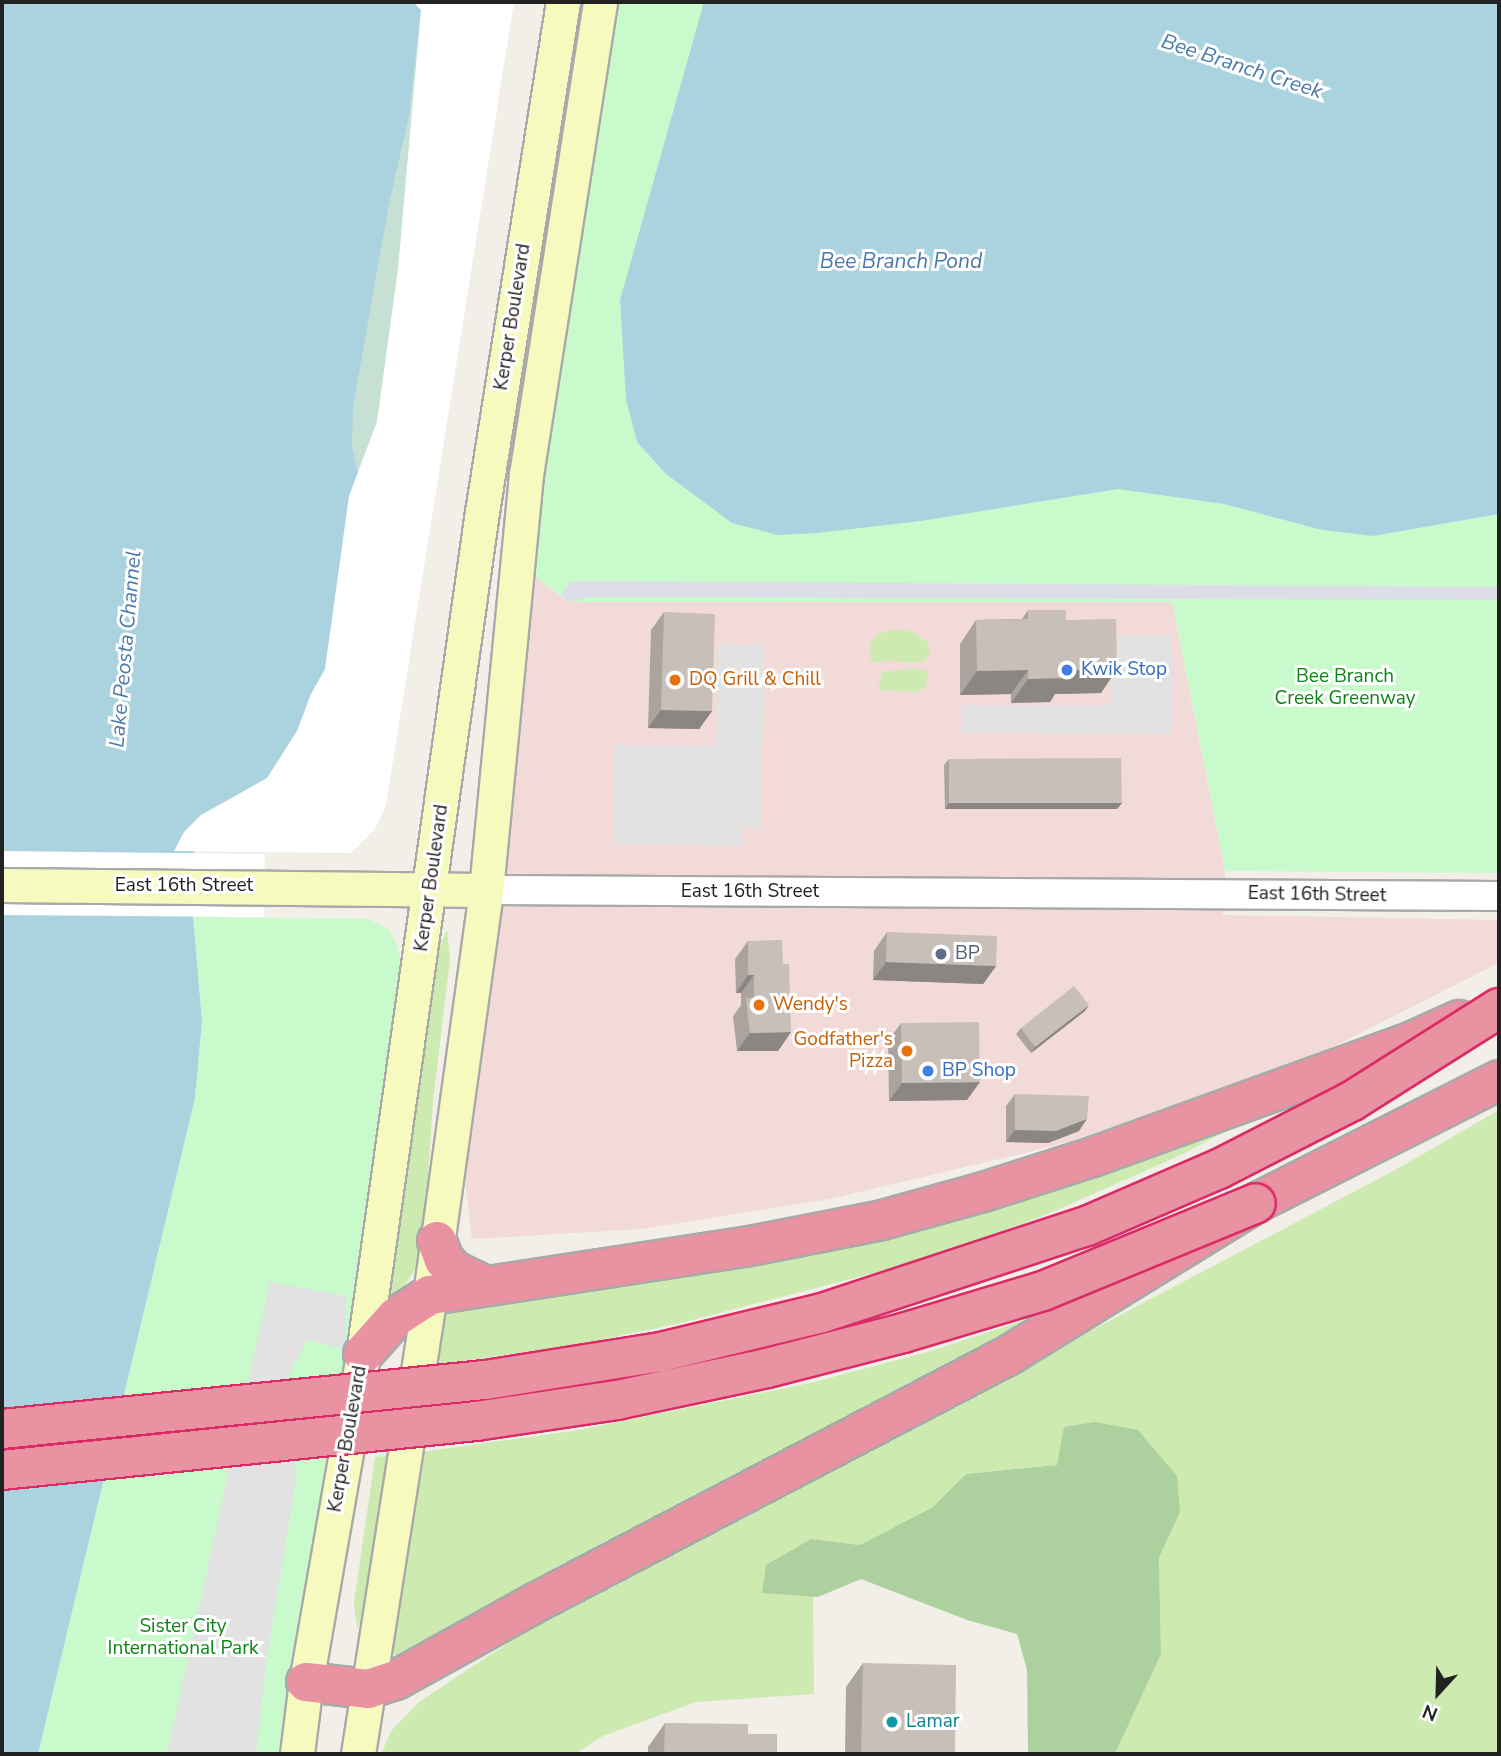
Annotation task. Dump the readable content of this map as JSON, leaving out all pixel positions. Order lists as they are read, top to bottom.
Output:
{
  "streets": {
    "main road": ["Kerper Boulevard", "East 16th Street"]
  },
  "crossings": [
    ["Kerper Boulevard", "East 16th Street"]
  ],
  "water": ["Bee Branch Creek", "Bee Branch Pond", "Lake Peosta Channel"],
  "parks": ["Bee Branch Creek Greenway", "Sister City International Park"],
  "places": [
    "Kwik Stop",
    "DQ Grill & Chill",
    "BP",
    "Wendy's",
    "Godfather's Pizza",
    "BP Shop",
    "Lamar"
  ],
  "north": "bottom"
}
